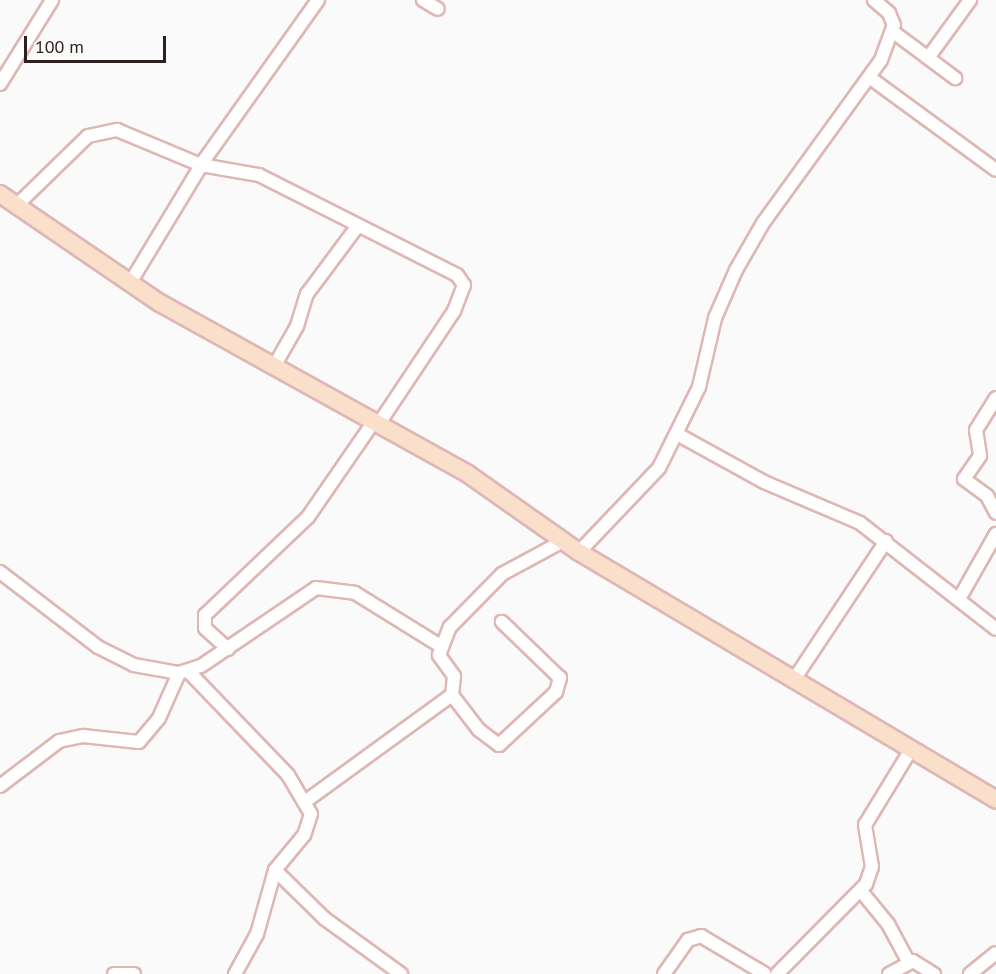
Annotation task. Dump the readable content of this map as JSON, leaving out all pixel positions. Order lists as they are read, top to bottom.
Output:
{
  "scale_bar": "100 m"
}
